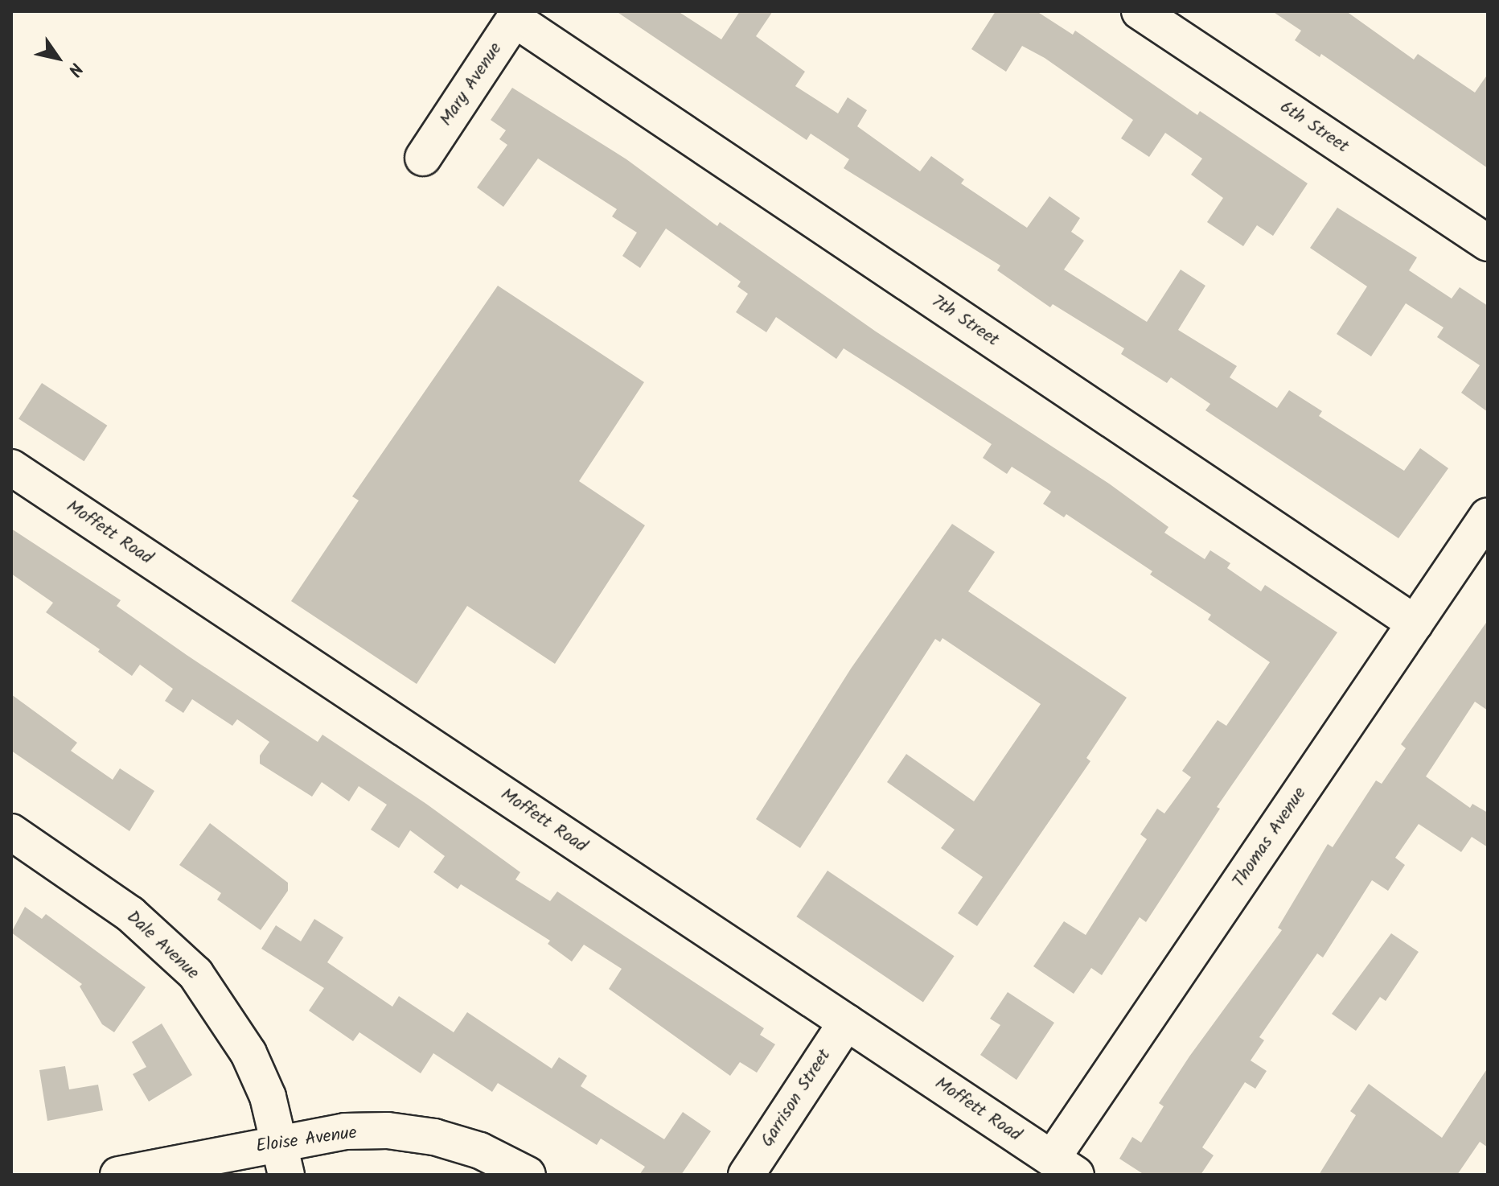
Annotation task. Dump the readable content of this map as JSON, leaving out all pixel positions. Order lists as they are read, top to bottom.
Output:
{
  "streets": {
    "street": [
      "Mary Avenue",
      "6th Street",
      "7th Street",
      "Moffett Road",
      "Thomas Avenue",
      "Dale Avenue",
      "Garrison Street",
      "Eloise Avenue"
    ]
  },
  "crossings": [
    ["Mary Avenue", "7th Street"],
    ["7th Street", "Thomas Avenue"],
    ["Moffett Road", "Thomas Avenue"],
    ["Moffett Road", "Garrison Street"],
    ["Dale Avenue", "Eloise Avenue"]
  ],
  "north": "bottom right"
}
